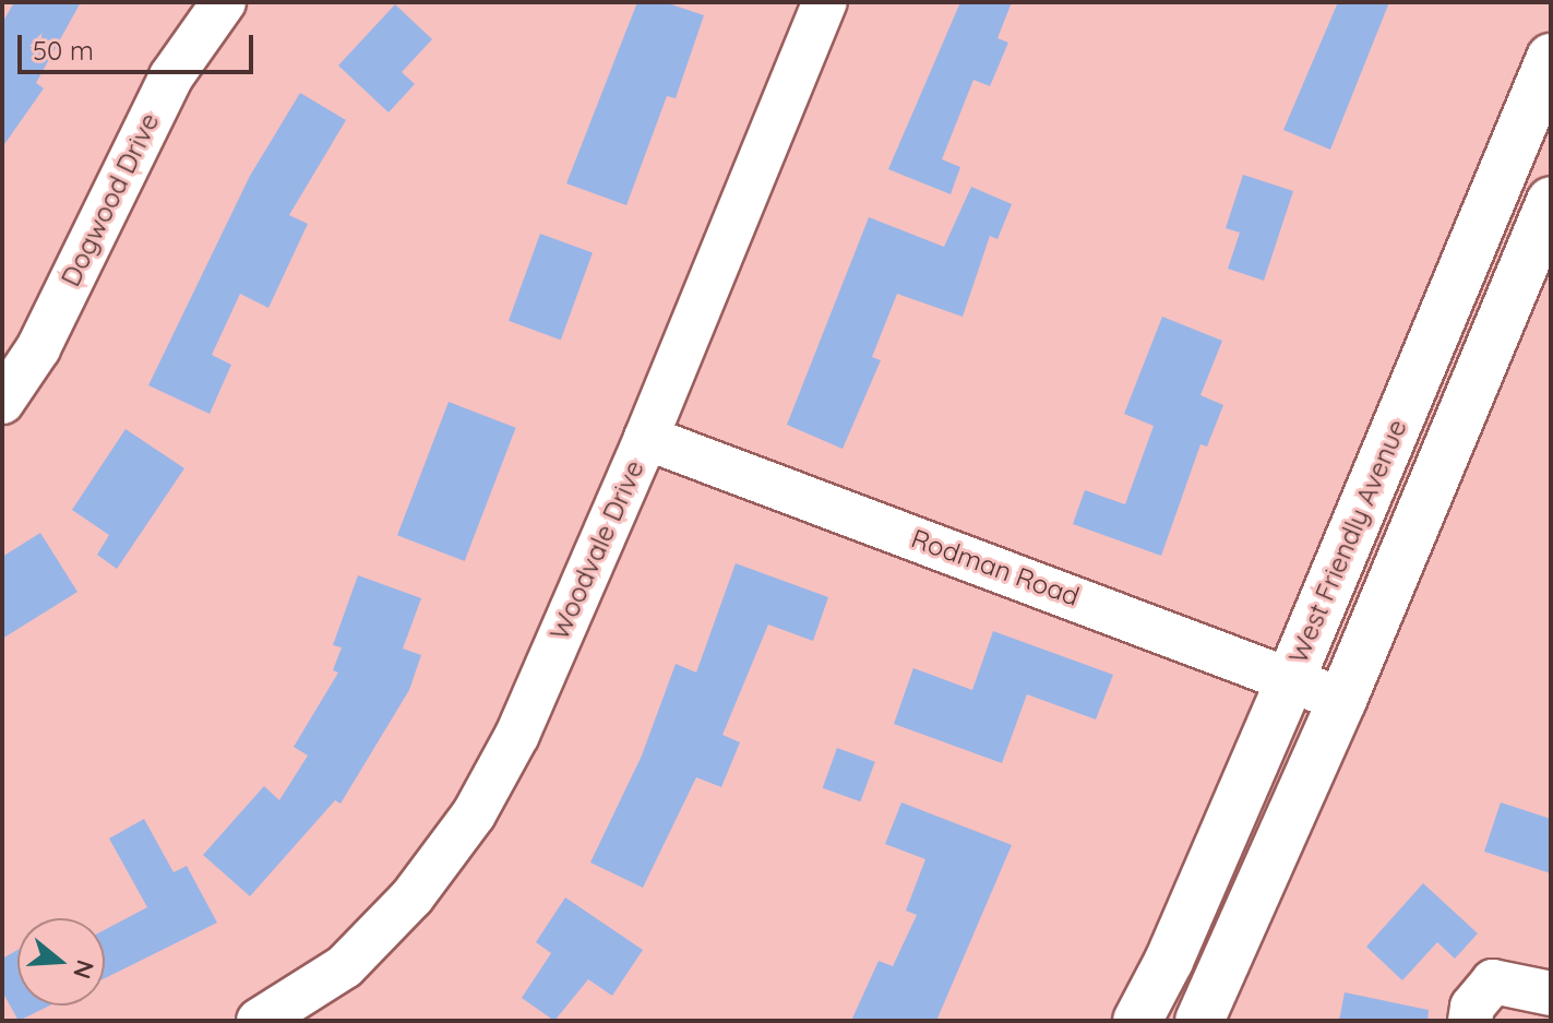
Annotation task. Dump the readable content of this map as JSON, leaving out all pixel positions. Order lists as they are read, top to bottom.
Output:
{
  "streets": {
    "main road": ["West Friendly Avenue"],
    "street": ["Dogwood Drive", "Woodvale Drive", "Rodman Road"]
  },
  "crossings": [
    ["West Friendly Avenue", "Rodman Road"],
    ["Woodvale Drive", "Rodman Road"]
  ],
  "scale_bar": "50 m",
  "north": "right"
}
